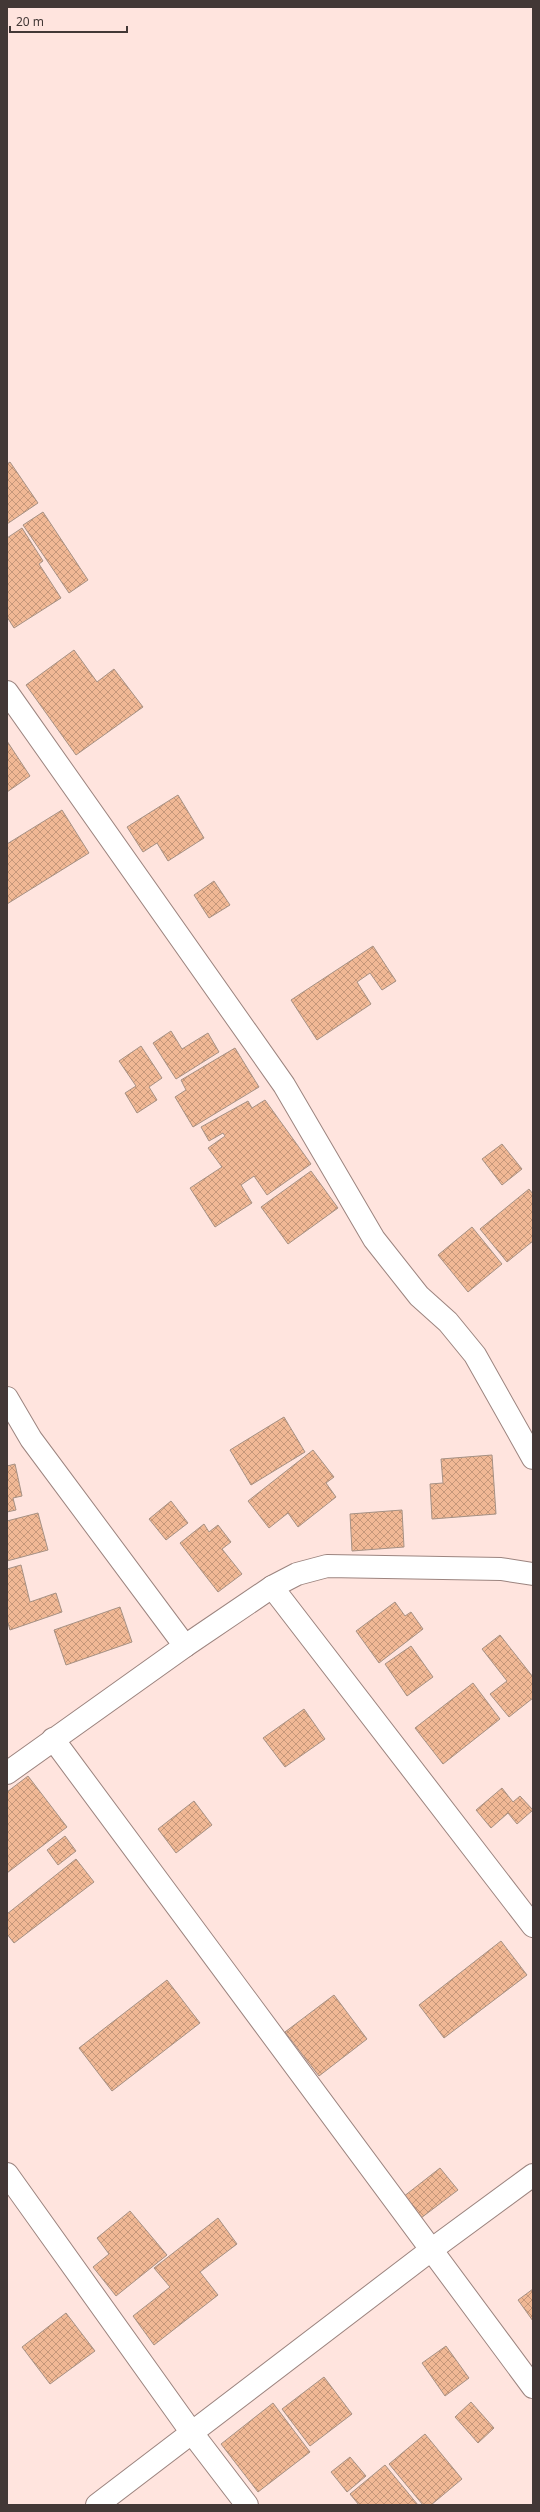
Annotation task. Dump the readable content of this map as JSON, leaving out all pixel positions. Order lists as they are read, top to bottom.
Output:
{
  "scale_bar": "20 m"
}
